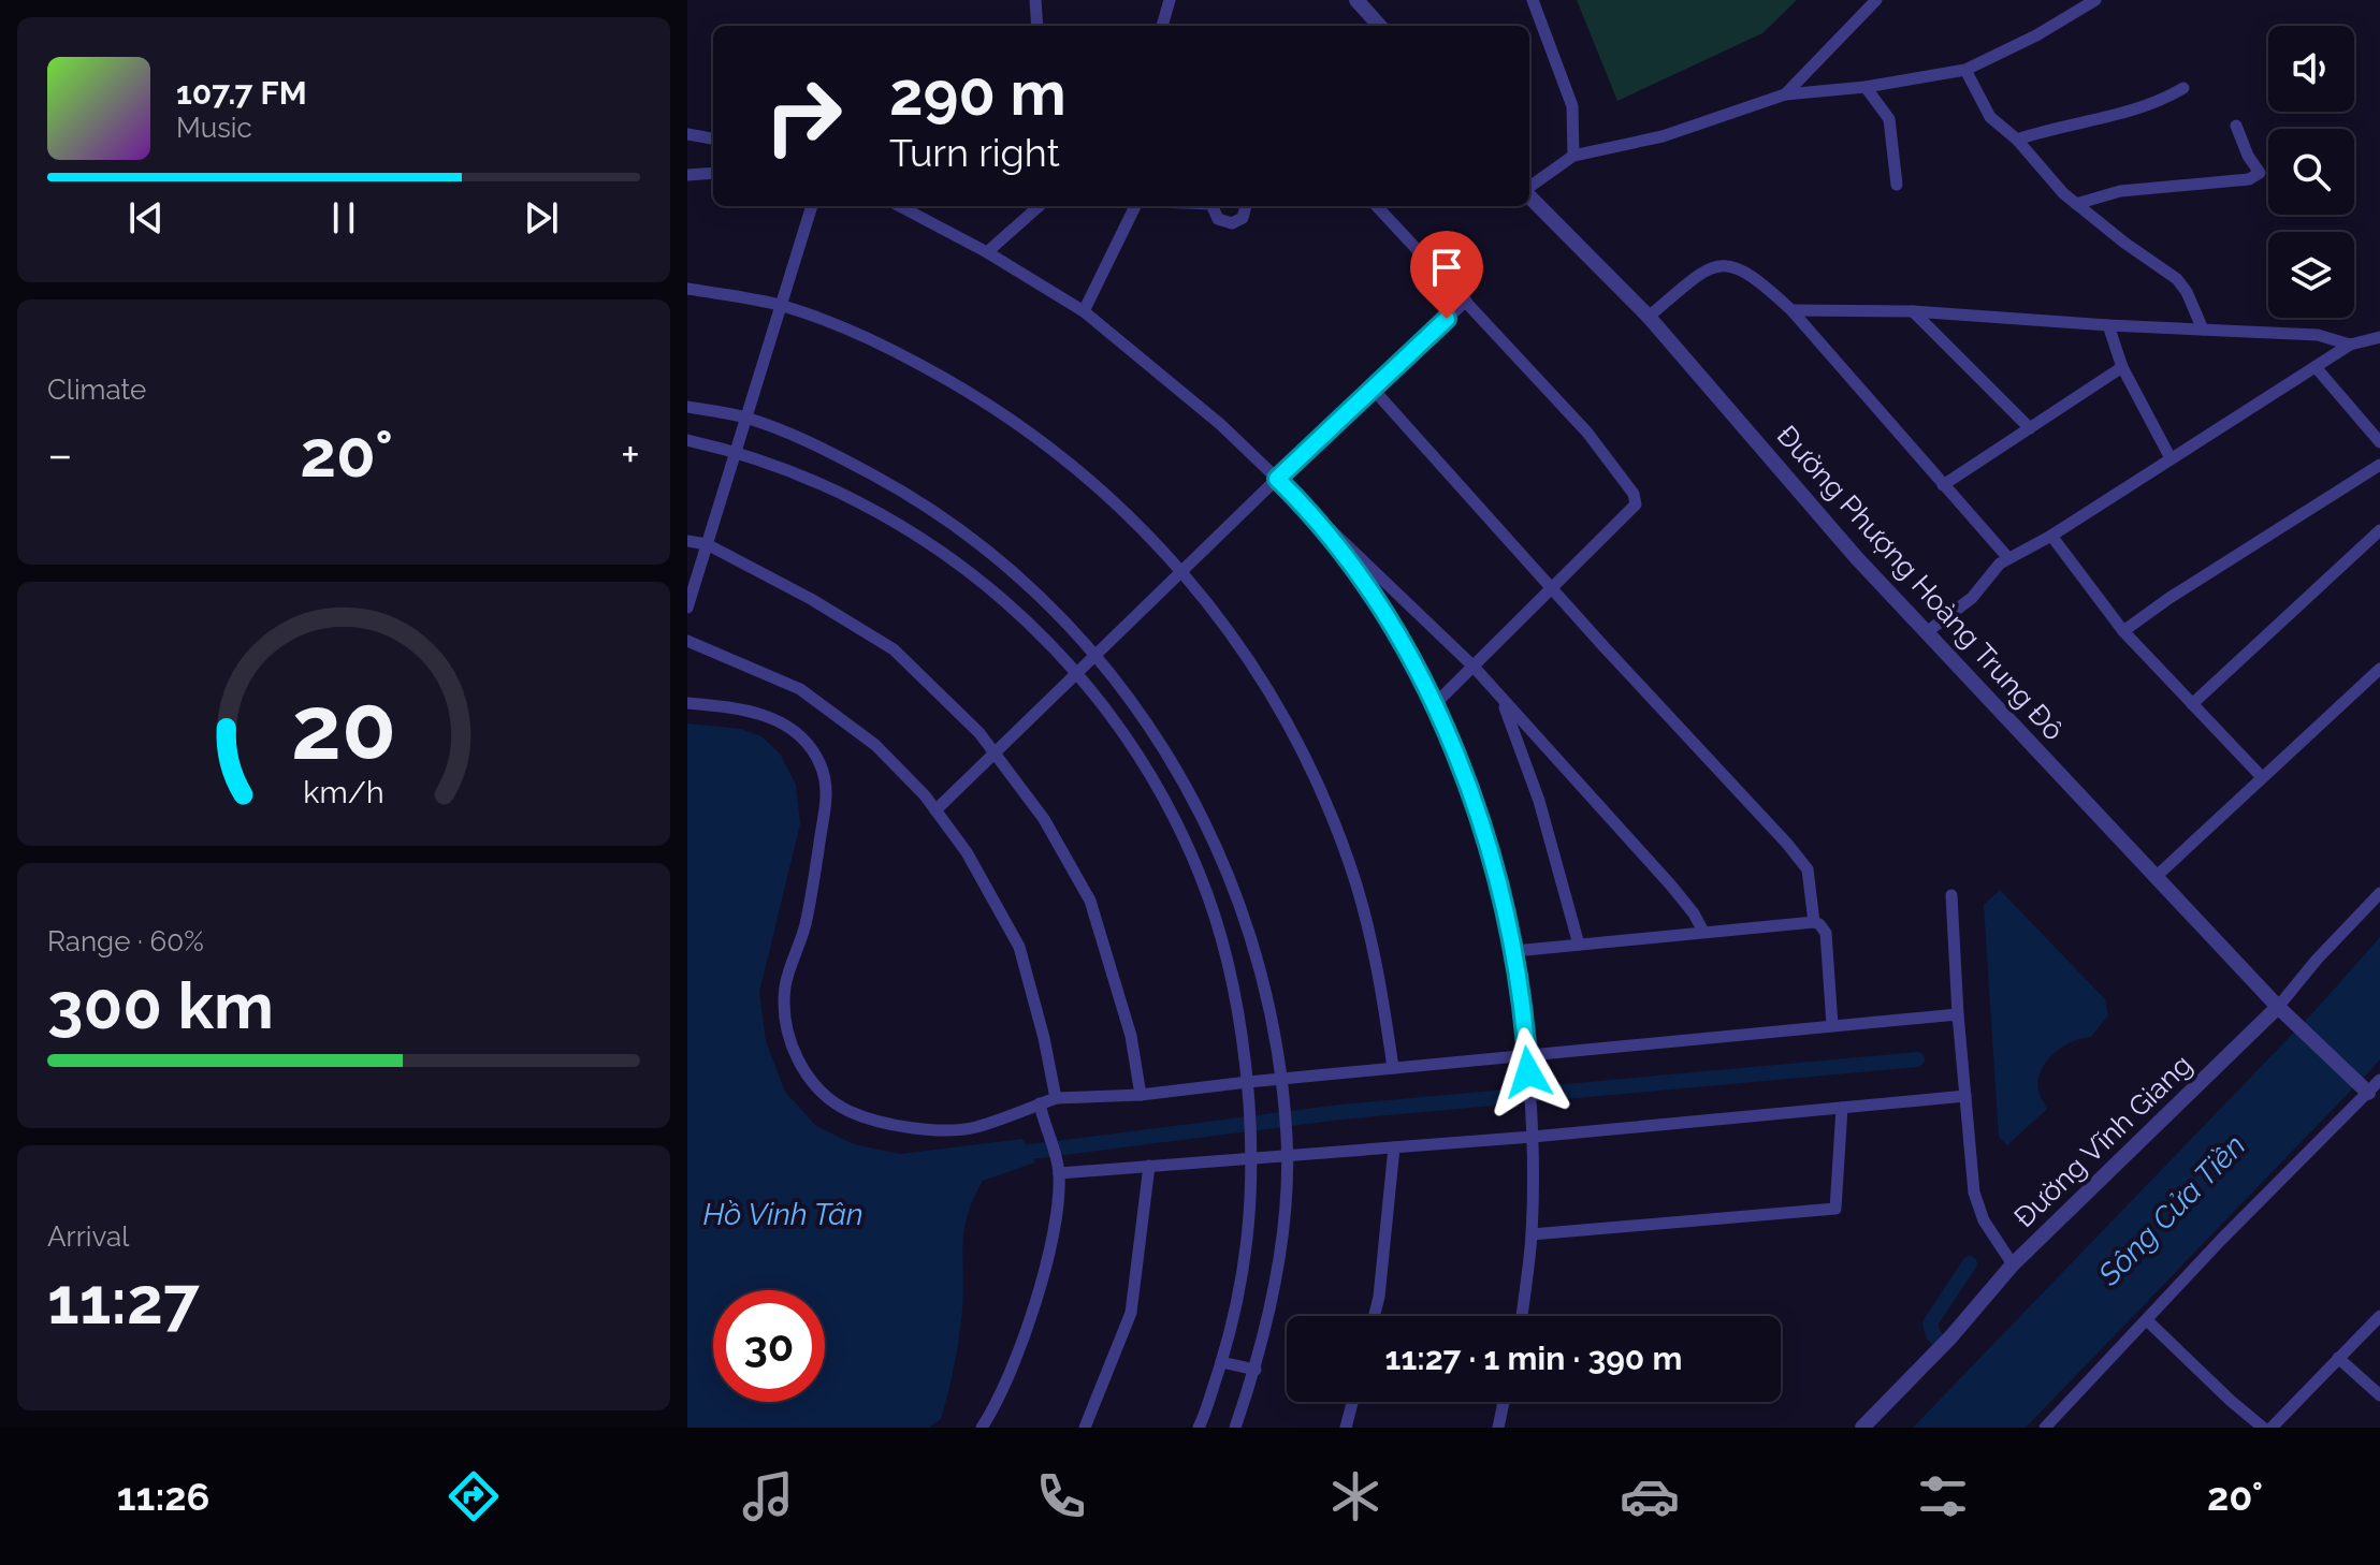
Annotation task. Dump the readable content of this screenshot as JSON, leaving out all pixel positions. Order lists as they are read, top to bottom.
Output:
{
  "streets": {
    "street": ["Đường Phượng Hoàng Trung Đô", "Đường Vĩnh Giang"]
  },
  "crossings": [
    ["Đường Phượng Hoàng Trung Đô", "Đường Vĩnh Giang"]
  ],
  "water": ["Sông Cửa Tiền", "Hồ Vinh Tân"],
  "page": {
    "turn": ["290 m", "Turn right"],
    "song": ["107.7 FM", "Music"],
    "tile": [
      "Climate",
      ["Range · 60%", "300 km"],
      ["Arrival", "11:27"]
    ],
    "heat": ["−", "20°", "+"],
    "limit": "30",
    "trip": "11:27 · 1 min · 390 m",
    "tabs": ["11:26", "20°"],
    "gauge": ["20", "km/h"]
  }
}
